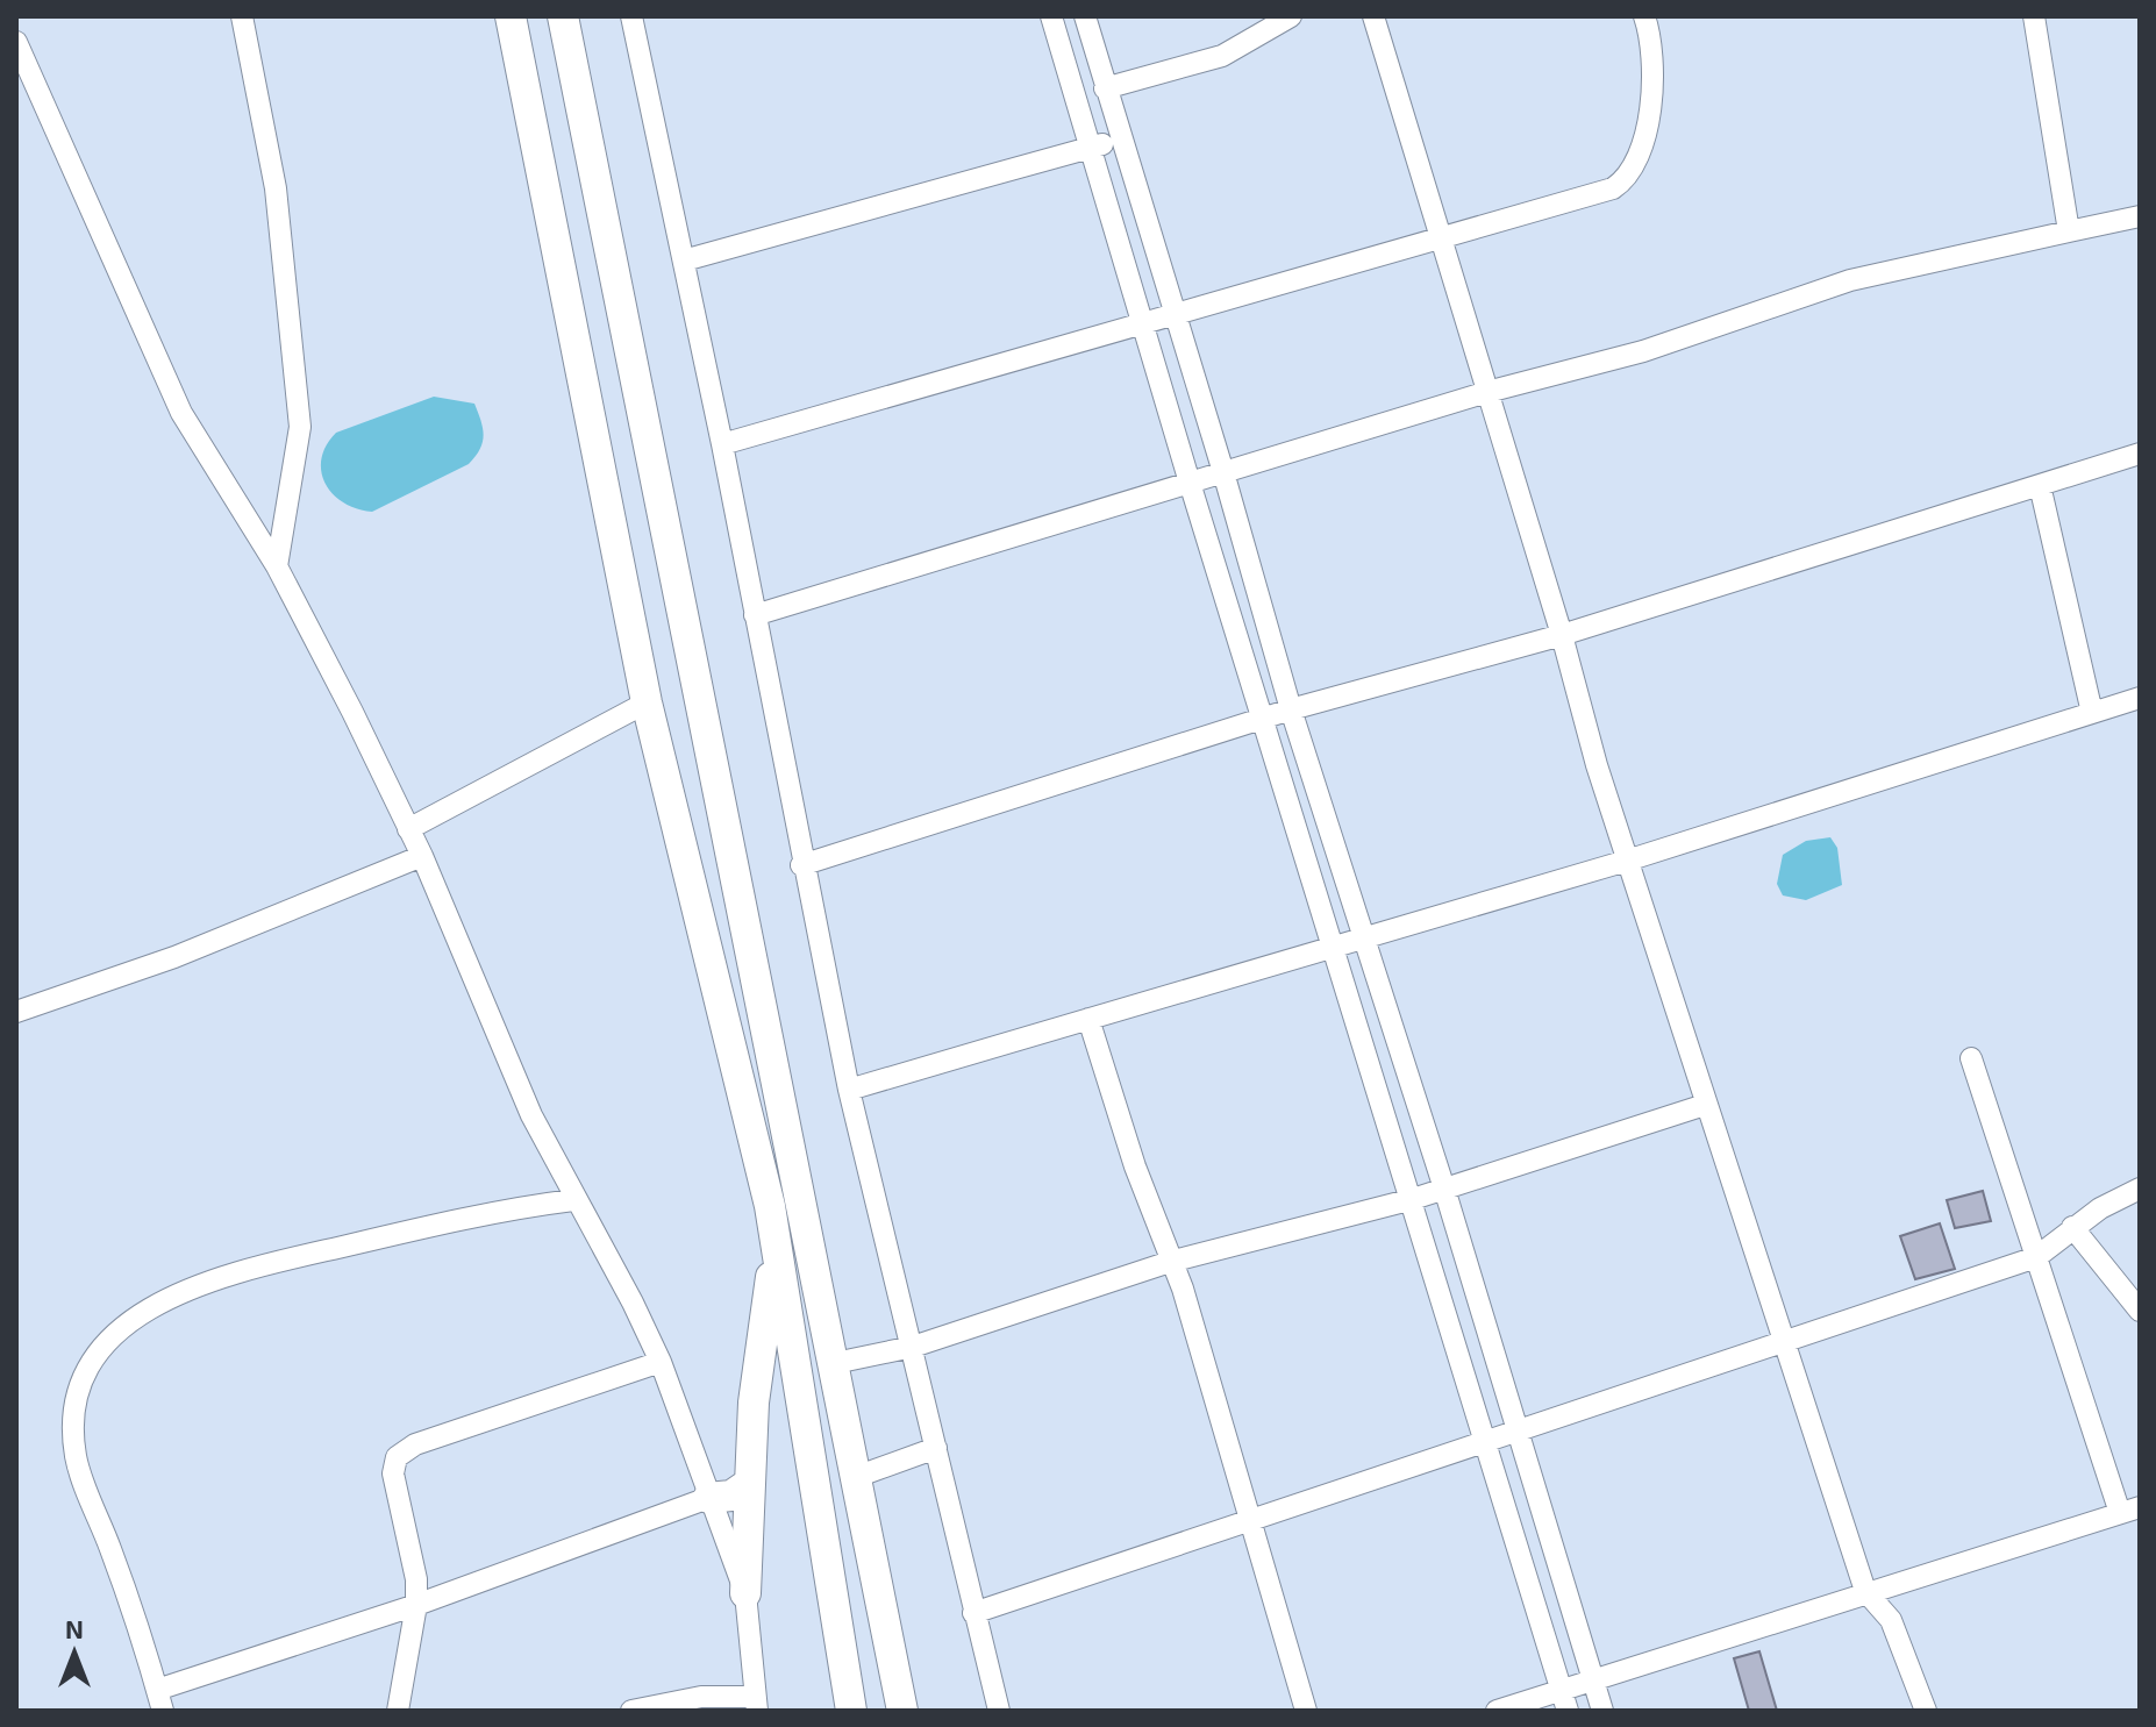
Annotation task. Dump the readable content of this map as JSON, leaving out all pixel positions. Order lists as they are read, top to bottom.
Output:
{
  "north": "top"
}
